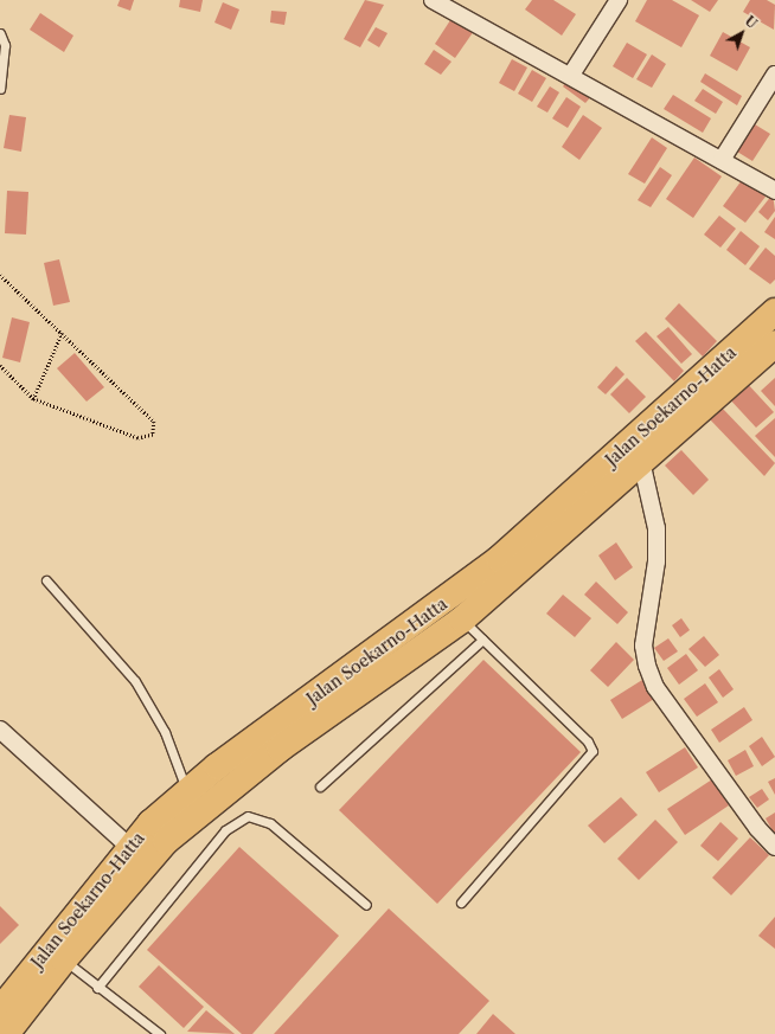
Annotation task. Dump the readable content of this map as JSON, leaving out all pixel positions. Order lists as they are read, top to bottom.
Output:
{
  "streets": {
    "main road": ["Jalan Soekarno-Hatta"]
  },
  "north": "top right"
}
